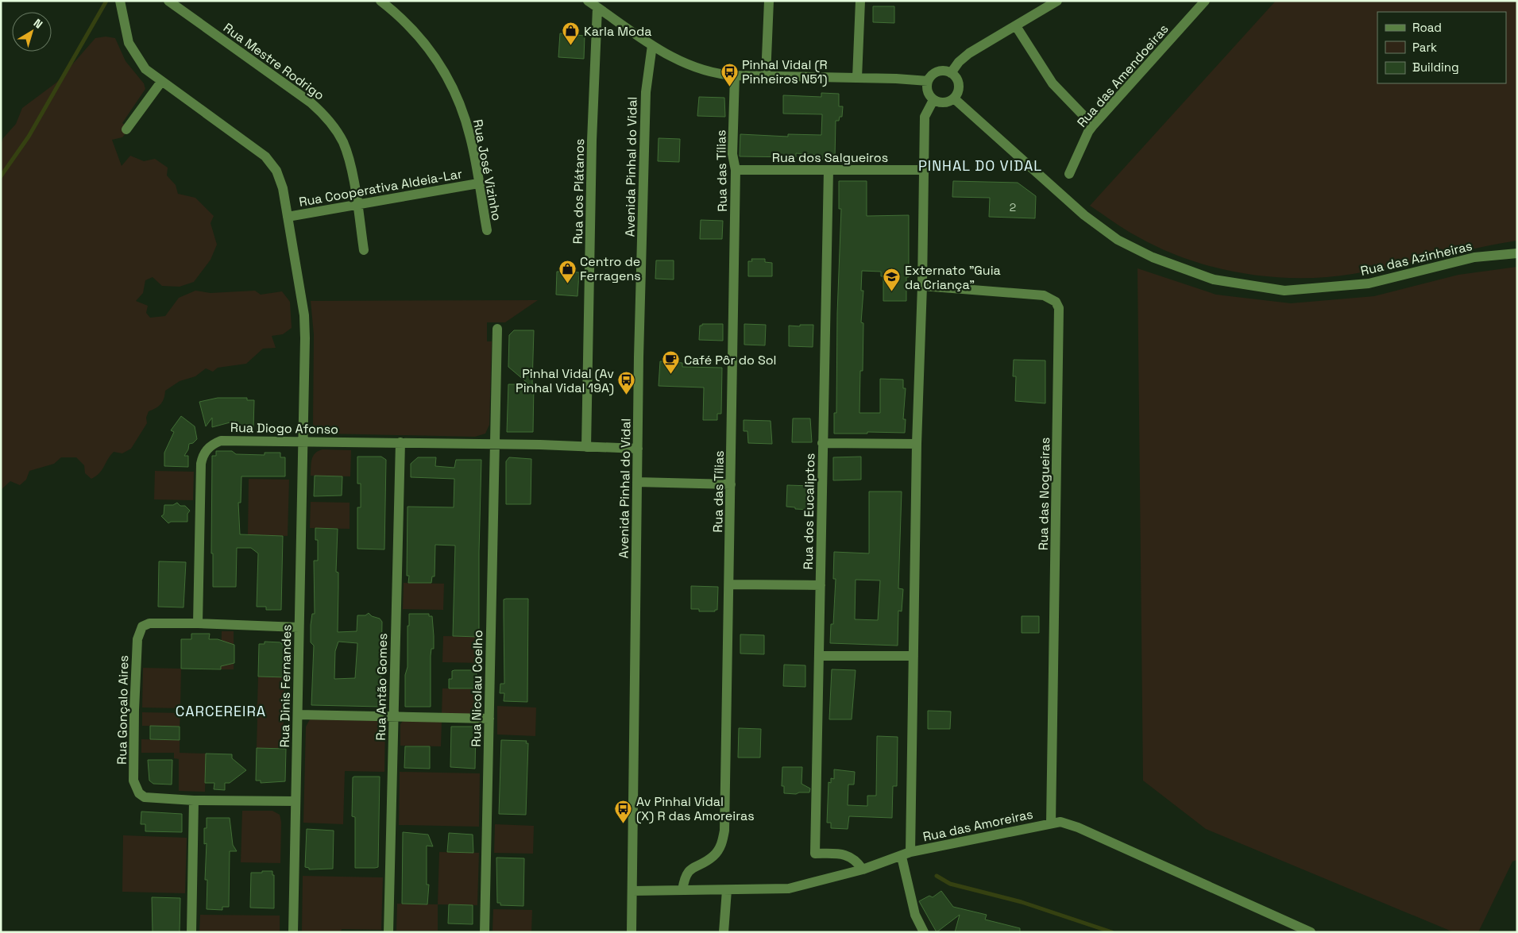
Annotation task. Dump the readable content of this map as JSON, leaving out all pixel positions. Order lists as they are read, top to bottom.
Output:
{
  "streets": {
    "street": [
      "Rua Mestre Rodrigo",
      "Rua das Amendoeiras",
      "Rua dos Salgueiros",
      "Avenida Pinhal do Vidal",
      "Rua José Vizinho",
      "Rua das Tílias",
      "Rua Cooperativa Aldeia-Lar",
      "Rua dos Plátanos",
      "Rua das Azinheiras",
      "Rua Diogo Afonso",
      "Rua das Nogueiras",
      "Rua dos Eucaliptos",
      "Rua Dinis Fernandes",
      "Rua Antão Gomes",
      "Rua Nicolau Coelho",
      "Rua Gonçalo Aires",
      "Rua das Amoreiras"
    ]
  },
  "crossings": [
    ["Rua Mestre Rodrigo", "Rua Cooperativa Aldeia-Lar"],
    ["Rua dos Salgueiros", "Rua das Tílias"],
    ["Rua dos Salgueiros", "Rua dos Eucaliptos"],
    ["Avenida Pinhal do Vidal", "Rua Diogo Afonso"],
    ["Avenida Pinhal do Vidal", "Rua das Amoreiras"],
    ["Rua José Vizinho", "Rua Cooperativa Aldeia-Lar"],
    ["Rua das Tílias", "Rua das Amoreiras"],
    ["Rua Cooperativa Aldeia-Lar", "Rua Dinis Fernandes"],
    ["Rua dos Plátanos", "Rua Diogo Afonso"],
    ["Rua Diogo Afonso", "Rua Dinis Fernandes"],
    ["Rua Diogo Afonso", "Rua Antão Gomes"],
    ["Rua Diogo Afonso", "Rua Nicolau Coelho"],
    ["Rua Diogo Afonso", "Rua Gonçalo Aires"],
    ["Rua das Nogueiras", "Rua das Amoreiras"],
    ["Rua dos Eucaliptos", "Rua das Amoreiras"],
    ["Rua Dinis Fernandes", "Rua Gonçalo Aires"]
  ],
  "districts": ["PINHAL DO VIDAL", "CARCEREIRA"],
  "places": {
    "shop": ["Karla Moda", "Centro de Ferragens"],
    "bus stop": ["Pinhal Vidal (R Pinheiros N51)", "Pinhal Vidal (Av Pinhal Vidal 19A)", "Av Pinhal Vidal (X) R das Amoreiras"],
    "school or university": ["Externato \"Guia da Criança\""],
    "cafe": ["Café Pôr do Sol"]
  },
  "house_numbers": ["2"],
  "legend": ["Road", "Park", "Building"],
  "north": "top right"
}
